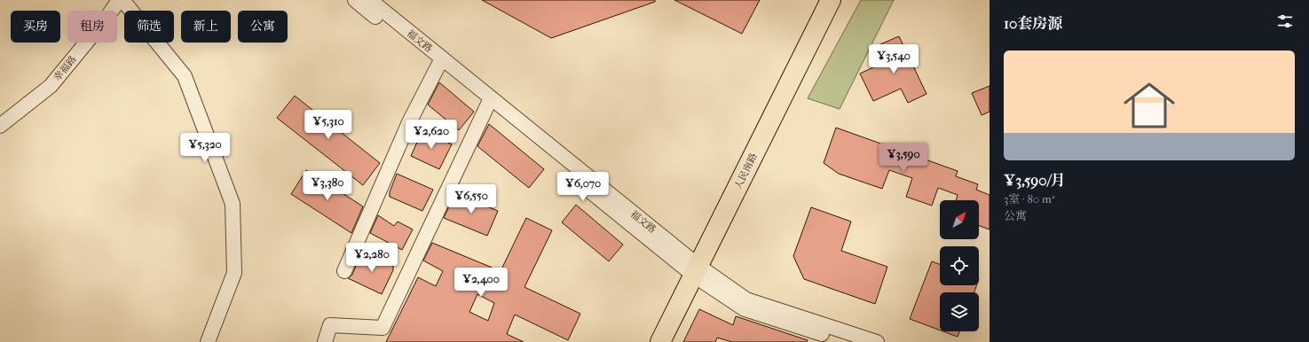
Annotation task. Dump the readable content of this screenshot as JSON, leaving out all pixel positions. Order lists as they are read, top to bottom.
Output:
{
  "streets": {
    "main road": ["人民南路"],
    "street": ["福文路", "幸福路"]
  },
  "crossings": [
    ["福文路", "人民南路"]
  ],
  "north": "top right",
  "page": {
    "heading": "10套房源",
    "chip": [
      "买房",
      "租房",
      "筛选",
      "新上",
      "公寓"
    ],
    "list": [
      {
        "name": "¥3,590/月",
        "note": "3室 · 80 m² · 公寓"
      }
    ],
    "price": [
      "¥3,540",
      "¥5,310",
      "¥2,620",
      "¥5,320",
      "¥3,590",
      "¥3,380",
      "¥6,070",
      "¥6,550",
      "¥2,280",
      "¥2,400"
    ]
  }
}
